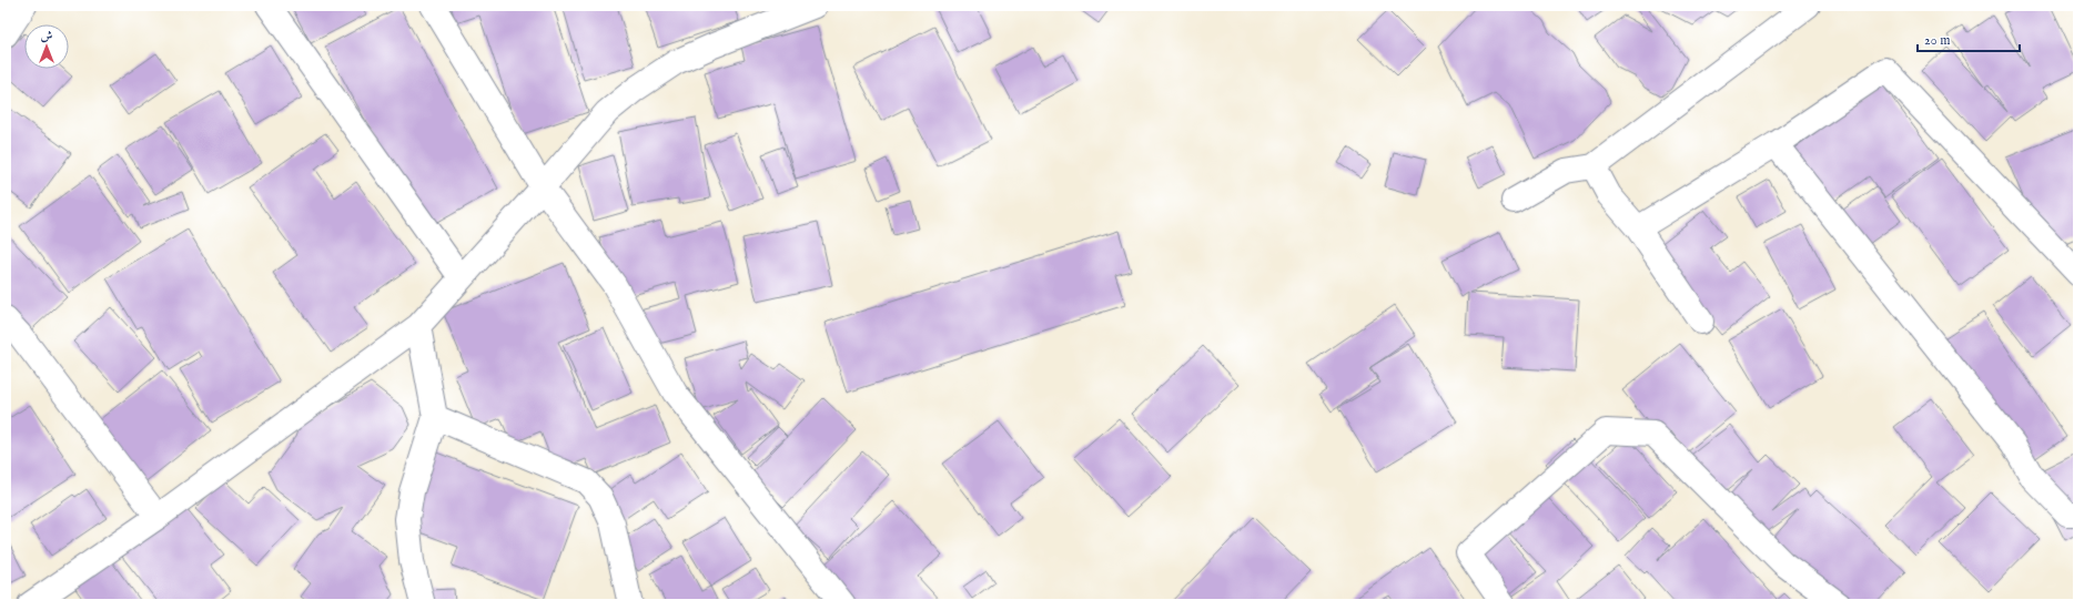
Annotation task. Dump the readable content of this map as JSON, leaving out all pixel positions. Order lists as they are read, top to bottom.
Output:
{
  "scale_bar": "20 m",
  "north": "top"
}
